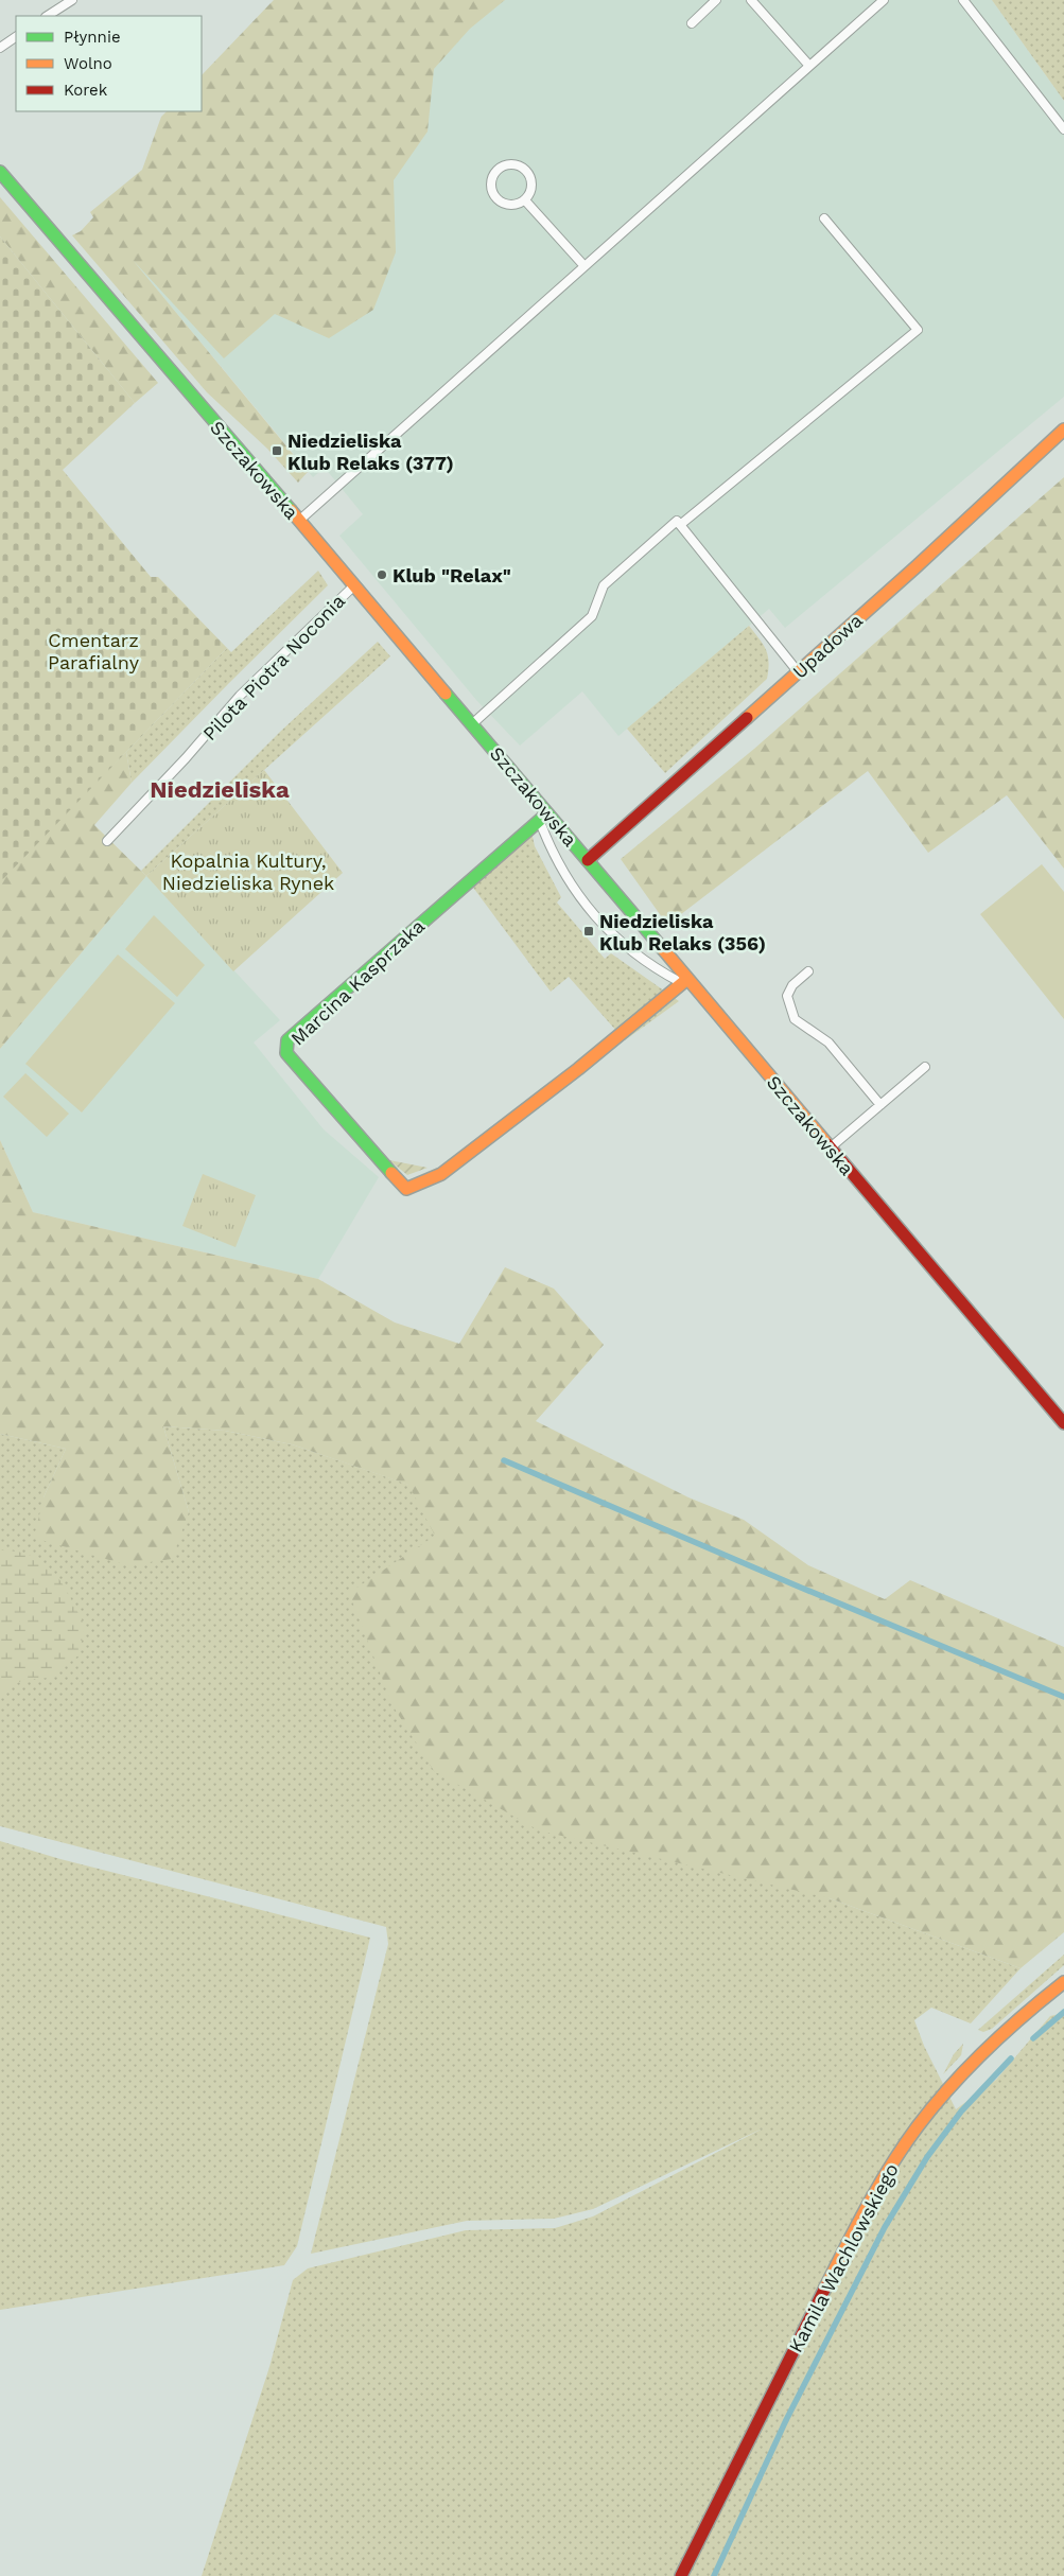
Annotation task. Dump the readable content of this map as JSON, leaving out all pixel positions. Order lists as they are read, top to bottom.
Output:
{
  "streets": {
    "street": [
      "Szczakowska",
      "Upadowa",
      "Marcina Kasprzaka",
      "Kamila Wachlowskiego"
    ],
    "lane": ["Pilota Piotra Noconia"]
  },
  "crossings": [
    ["Szczakowska", "Upadowa"],
    ["Szczakowska", "Pilota Piotra Noconia"],
    ["Szczakowska", "Marcina Kasprzaka"]
  ],
  "districts": ["Niedzieliska"],
  "parks": ["Cmentarz Parafialny", "Kopalnia Kultury, Niedzieliska Rynek"],
  "places": {
    "transit": ["Niedzieliska Klub Relaks (377)", "Niedzieliska Klub Relaks (356)"],
    "other": ["Klub \"Relax\""]
  },
  "legend": ["Płynnie", "Wolno", "Korek"]
}
